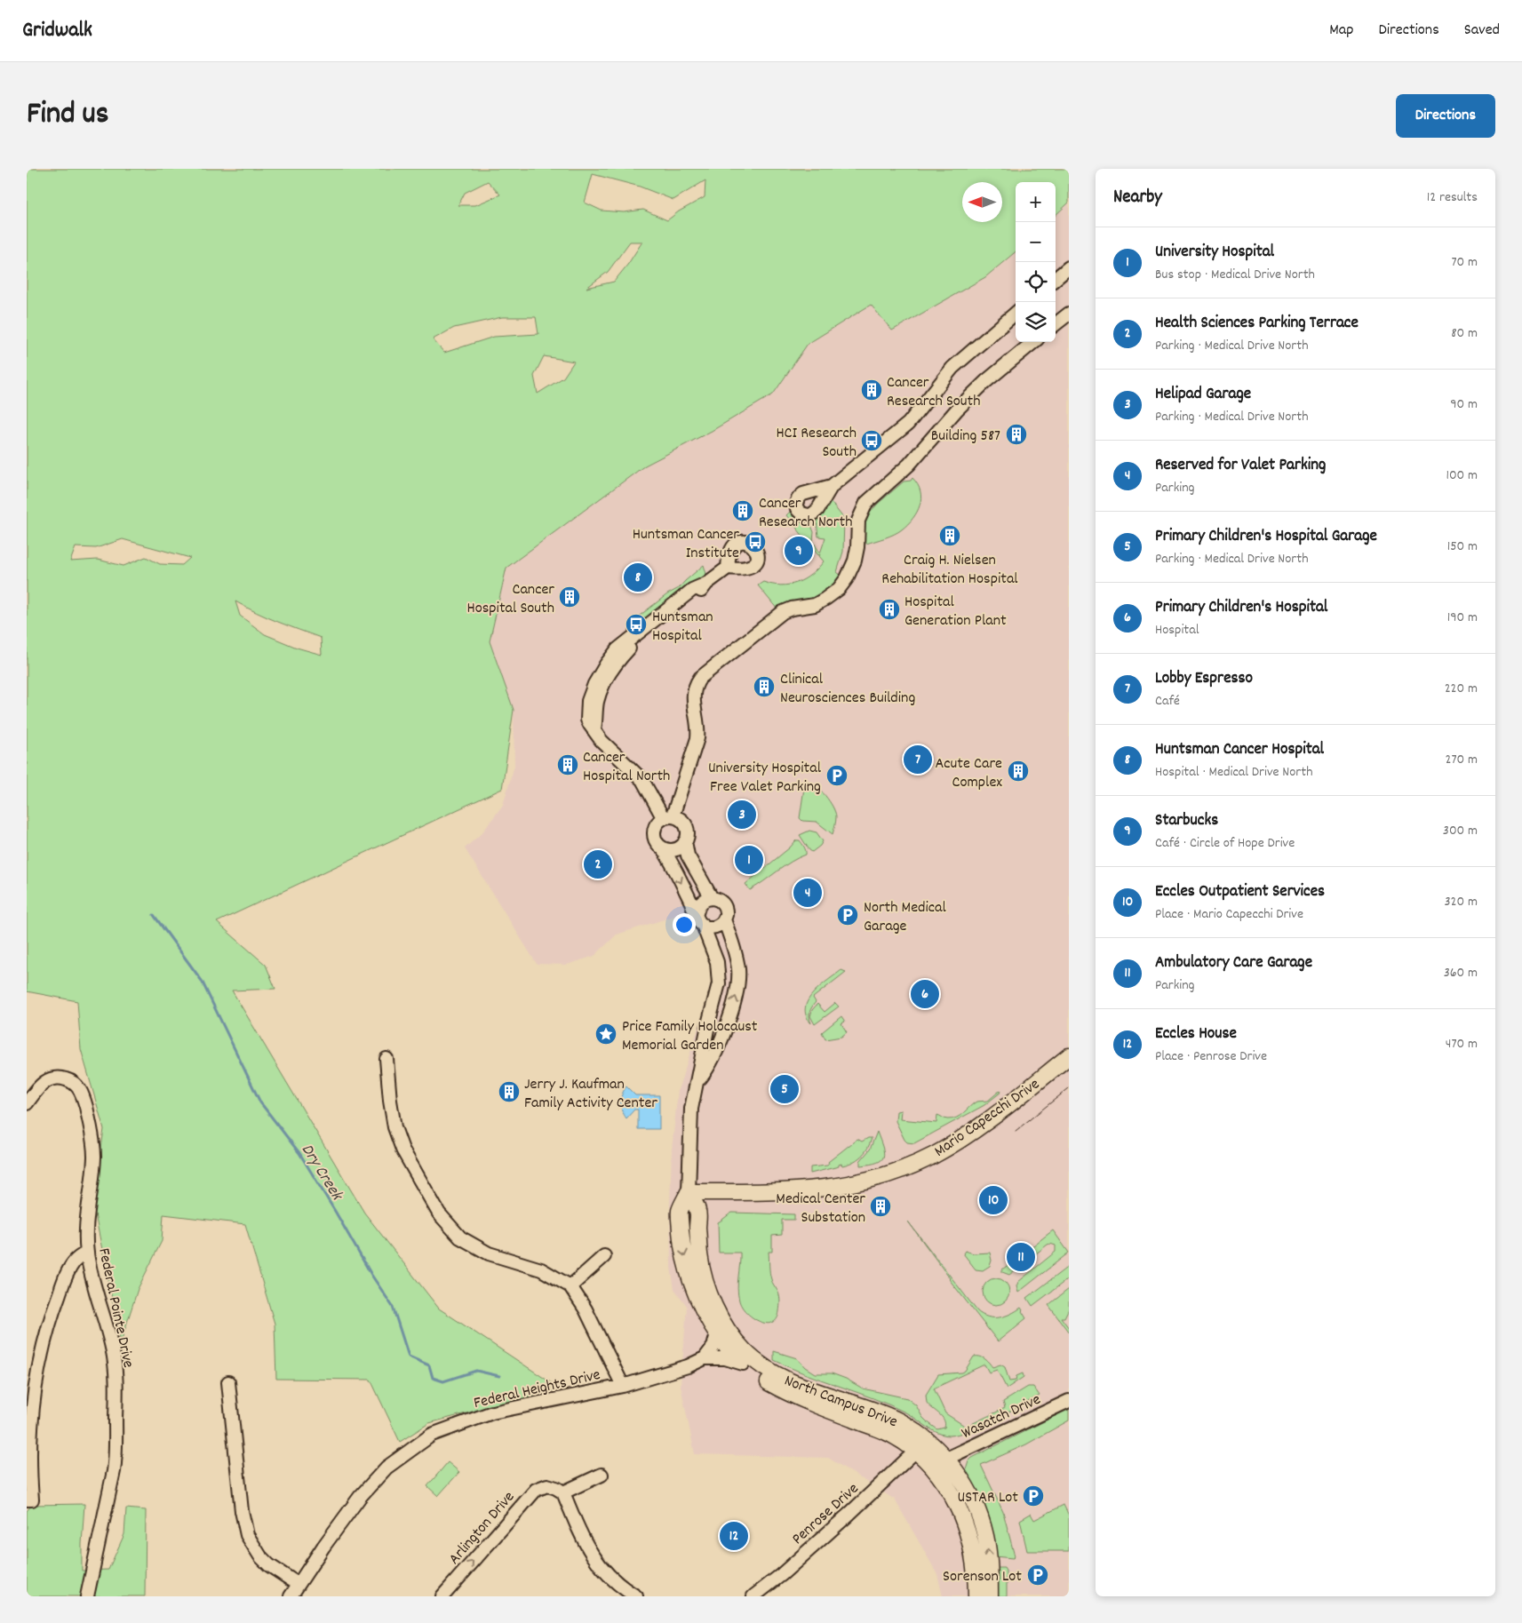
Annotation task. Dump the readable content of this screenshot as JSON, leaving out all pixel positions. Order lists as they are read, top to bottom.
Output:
{
  "streets": {
    "main road": ["Mario Capecchi Drive", "North Campus Drive"],
    "street": [
      "Federal Pointe Drive",
      "Federal Heights Drive",
      "Wasatch Drive",
      "Penrose Drive",
      "Arlington Drive"
    ]
  },
  "crossings": [
    ["Mario Capecchi Drive", "North Campus Drive"],
    ["Federal Heights Drive", "North Campus Drive"],
    ["North Campus Drive", "Wasatch Drive"],
    ["North Campus Drive", "Penrose Drive"]
  ],
  "one_way": ["Arlington Drive"],
  "water": ["Dry Creek"],
  "places": {
    "building": [
      "Cancer Research South",
      "Building 587",
      "Cancer Research North",
      "Craig H. Nielsen Rehabilitation Hospital",
      "Cancer Hospital South",
      "Hospital Generation Plant",
      "Clinical Neurosciences Building",
      "Cancer Hospital North",
      "Acute Care Complex",
      "Jerry J. Kaufman Family Activity Center",
      "Medical Center Substation"
    ],
    "bus stop": ["HCI Research South", "Huntsman Cancer Institute", "Huntsman Hospital"],
    "parking": [
      "University Hospital Free Valet Parking",
      "North Medical Garage",
      "USTAR Lot",
      "Sorenson Lot"
    ],
    "place": ["Price Family Holocaust Memorial Garden"]
  },
  "north": "left",
  "page": {
    "header": "Gridwalk",
    "nav": ["Map", "Directions", "Saved"],
    "title": "Find us",
    "buttons": "Directions",
    "heading": ["Nearby", "12 results"],
    "map_buttons": ["+", "−"],
    "list": [
      {
        "mark": "1",
        "name": "University Hospital",
        "note": "Bus stop · Medical Drive North",
        "value": "70 m"
      },
      {
        "mark": "2",
        "name": "Health Sciences Parking Terrace",
        "note": "Parking · Medical Drive North",
        "value": "80 m"
      },
      {
        "mark": "3",
        "name": "Helipad Garage",
        "note": "Parking · Medical Drive North",
        "value": "90 m"
      },
      {
        "mark": "4",
        "name": "Reserved for Valet Parking",
        "note": "Parking",
        "value": "100 m"
      },
      {
        "mark": "5",
        "name": "Primary Children's Hospital Garage",
        "note": "Parking · Medical Drive North",
        "value": "150 m"
      },
      {
        "mark": "6",
        "name": "Primary Children's Hospital",
        "note": "Hospital",
        "value": "190 m"
      },
      {
        "mark": "7",
        "name": "Lobby Espresso",
        "note": "Café",
        "value": "220 m"
      },
      {
        "mark": "8",
        "name": "Huntsman Cancer Hospital",
        "note": "Hospital · Medical Drive North",
        "value": "270 m"
      },
      {
        "mark": "9",
        "name": "Starbucks",
        "note": "Café · Circle of Hope Drive",
        "value": "300 m"
      },
      {
        "mark": "10",
        "name": "Eccles Outpatient Services",
        "note": "Place · Mario Capecchi Drive",
        "value": "320 m"
      },
      {
        "mark": "11",
        "name": "Ambulatory Care Garage",
        "note": "Parking",
        "value": "360 m"
      },
      {
        "mark": "12",
        "name": "Eccles House",
        "note": "Place · Penrose Drive",
        "value": "470 m"
      }
    ],
    "pins": [
      "9",
      "8",
      "7",
      "3",
      "1",
      "2",
      "4",
      "6",
      "5",
      "10",
      "11",
      "12"
    ]
  }
}
